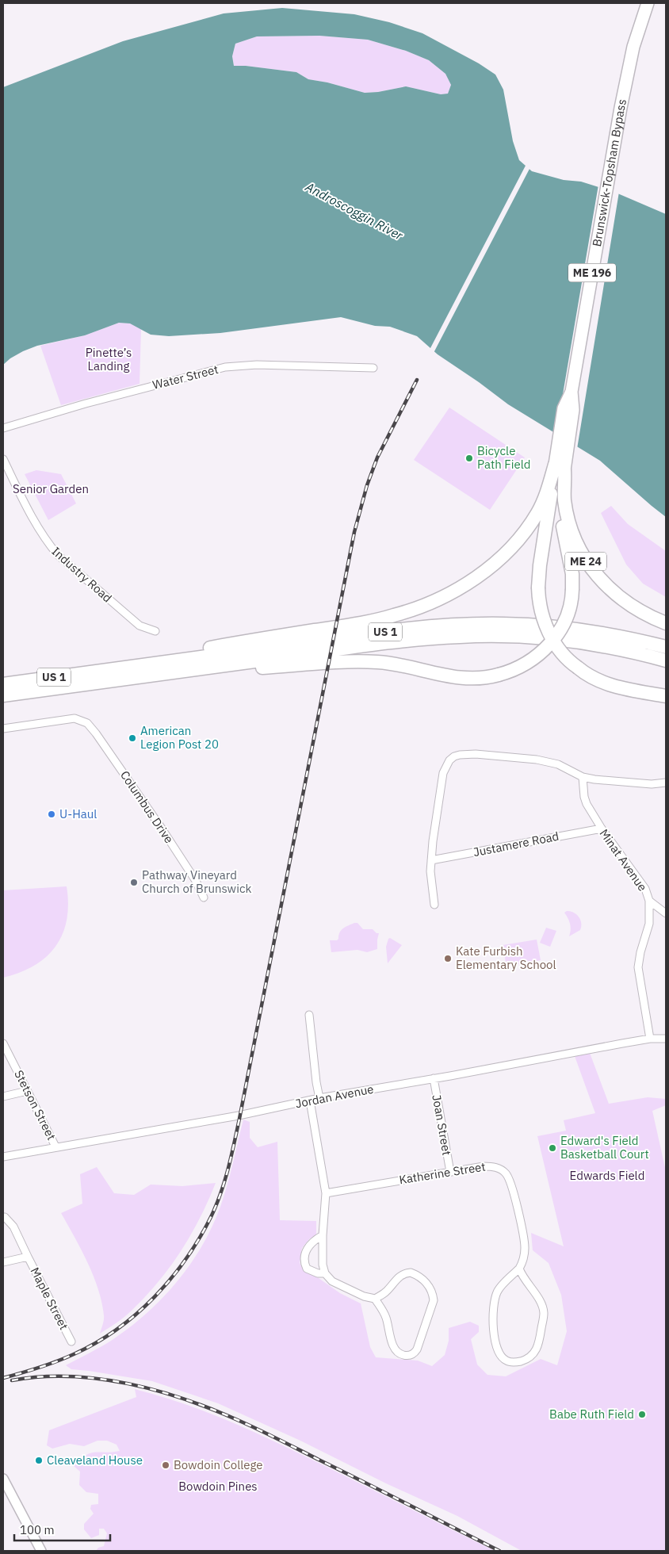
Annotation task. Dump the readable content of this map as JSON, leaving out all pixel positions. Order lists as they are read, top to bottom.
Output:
{
  "streets": {
    "highway": [
      "Brunswick-Topsham Bypass",
      "ME 196",
      "ME 24",
      "US 1"
    ],
    "street": [
      "Water Street",
      "Industry Road",
      "Columbus Drive",
      "Justamere Road",
      "Minat Avenue",
      "Jordan Avenue",
      "Stetson Street",
      "Joan Street",
      "Katherine Street",
      "Maple Street"
    ]
  },
  "crossings": [
    ["Brunswick-Topsham Bypass", "ME 24"],
    ["Justamere Road", "Minat Avenue"],
    ["Minat Avenue", "Jordan Avenue"],
    ["Jordan Avenue", "Stetson Street"],
    ["Jordan Avenue", "Joan Street"],
    ["Joan Street", "Katherine Street"]
  ],
  "water": ["Androscoggin River"],
  "parks": [
    "Pinette’s Landing",
    "Senior Garden",
    "Edwards Field",
    "Bowdoin Pines"
  ],
  "places": [
    "Bicycle Path Field",
    "American Legion Post 20",
    "U-Haul",
    "Pathway Vineyard Church of Brunswick",
    "Kate Furbish Elementary School",
    "Edward's Field Basketball Court",
    "Babe Ruth Field",
    "Cleaveland House",
    "Bowdoin College"
  ],
  "scale_bar": "100 m"
}
